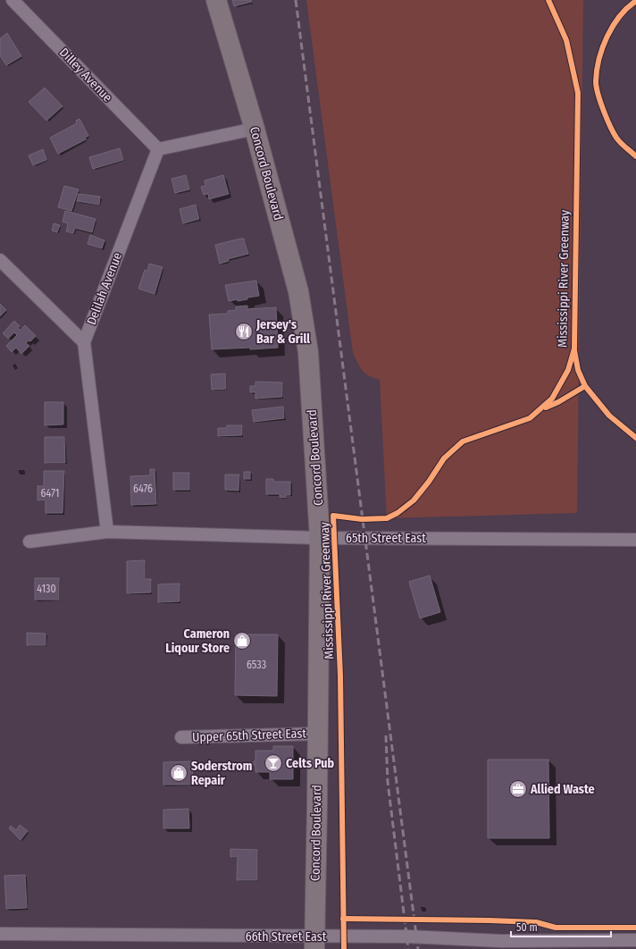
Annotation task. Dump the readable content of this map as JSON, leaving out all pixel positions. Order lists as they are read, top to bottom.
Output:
{
  "streets": {
    "main road": ["Concord Boulevard"],
    "street": [
      "Dilley Avenue",
      "Delilah Avenue",
      "65th Street East",
      "Upper 65th Street East",
      "66th Street East"
    ],
    "cycle path": ["Mississippi River Greenway"]
  },
  "crossings": [
    ["Dilley Avenue", "Delilah Avenue"],
    ["Concord Boulevard", "65th Street East"],
    ["Concord Boulevard", "Upper 65th Street East"],
    ["Concord Boulevard", "66th Street East"],
    ["Delilah Avenue", "65th Street East"]
  ],
  "places": {
    "restaurant": ["Jersey's Bar & Grill"],
    "shop": ["Cameron Liqour Store", "Soderstrom Repair"],
    "bar": ["Celts Pub"],
    "office": ["Allied Waste"]
  },
  "house_numbers": [
    "6476",
    "6471",
    "4130",
    "6533"
  ],
  "scale_bar": "50 m"
}
